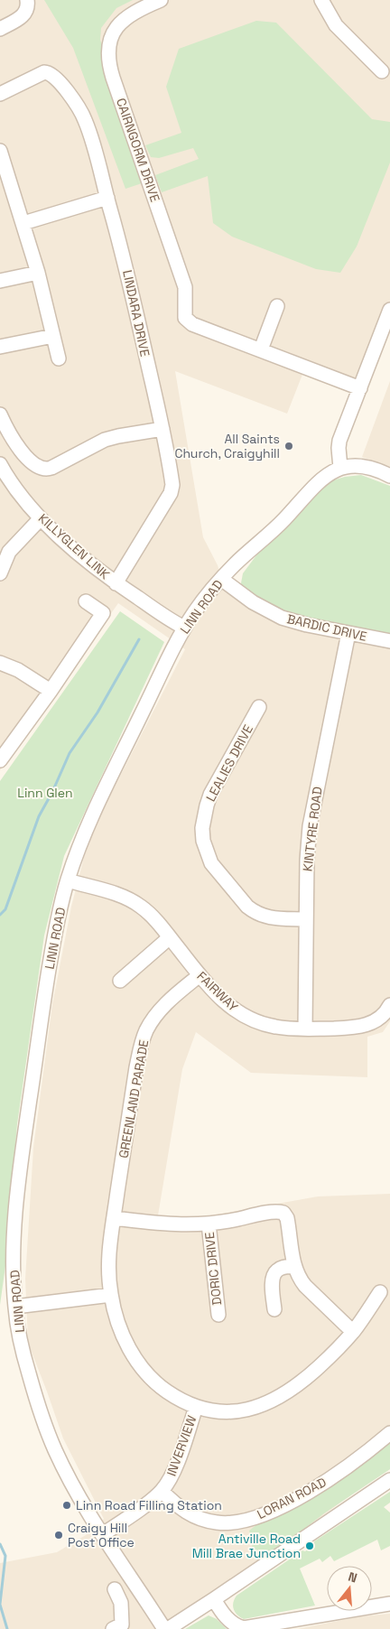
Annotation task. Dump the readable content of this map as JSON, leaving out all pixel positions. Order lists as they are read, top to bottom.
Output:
{
  "streets": {
    "street": [
      "CAIRNGORM DRIVE",
      "LINDARA DRIVE",
      "KILLYGLEN LINK",
      "LINN ROAD",
      "BARDIC DRIVE",
      "LEALIES DRIVE",
      "KINTYRE ROAD",
      "FAIRWAY",
      "GREENLAND PARADE",
      "DORIC DRIVE",
      "INVERVIEW",
      "LORAN ROAD"
    ]
  },
  "crossings": [
    ["LINDARA DRIVE", "KILLYGLEN LINK"],
    ["KILLYGLEN LINK", "LINN ROAD"],
    ["LINN ROAD", "BARDIC DRIVE"],
    ["LINN ROAD", "FAIRWAY"],
    ["LINN ROAD", "INVERVIEW"],
    ["BARDIC DRIVE", "KINTYRE ROAD"],
    ["LEALIES DRIVE", "KINTYRE ROAD"],
    ["KINTYRE ROAD", "FAIRWAY"],
    ["FAIRWAY", "GREENLAND PARADE"],
    ["GREENLAND PARADE", "DORIC DRIVE"],
    ["GREENLAND PARADE", "INVERVIEW"],
    ["INVERVIEW", "LORAN ROAD"]
  ],
  "parks": ["Linn Glen"],
  "places": [
    "All Saints Church, Craigyhill",
    "Linn Road Filling Station",
    "Craigy Hill Post Office",
    "Antiville Road Mill Brae Junction"
  ],
  "north": "top"
}
